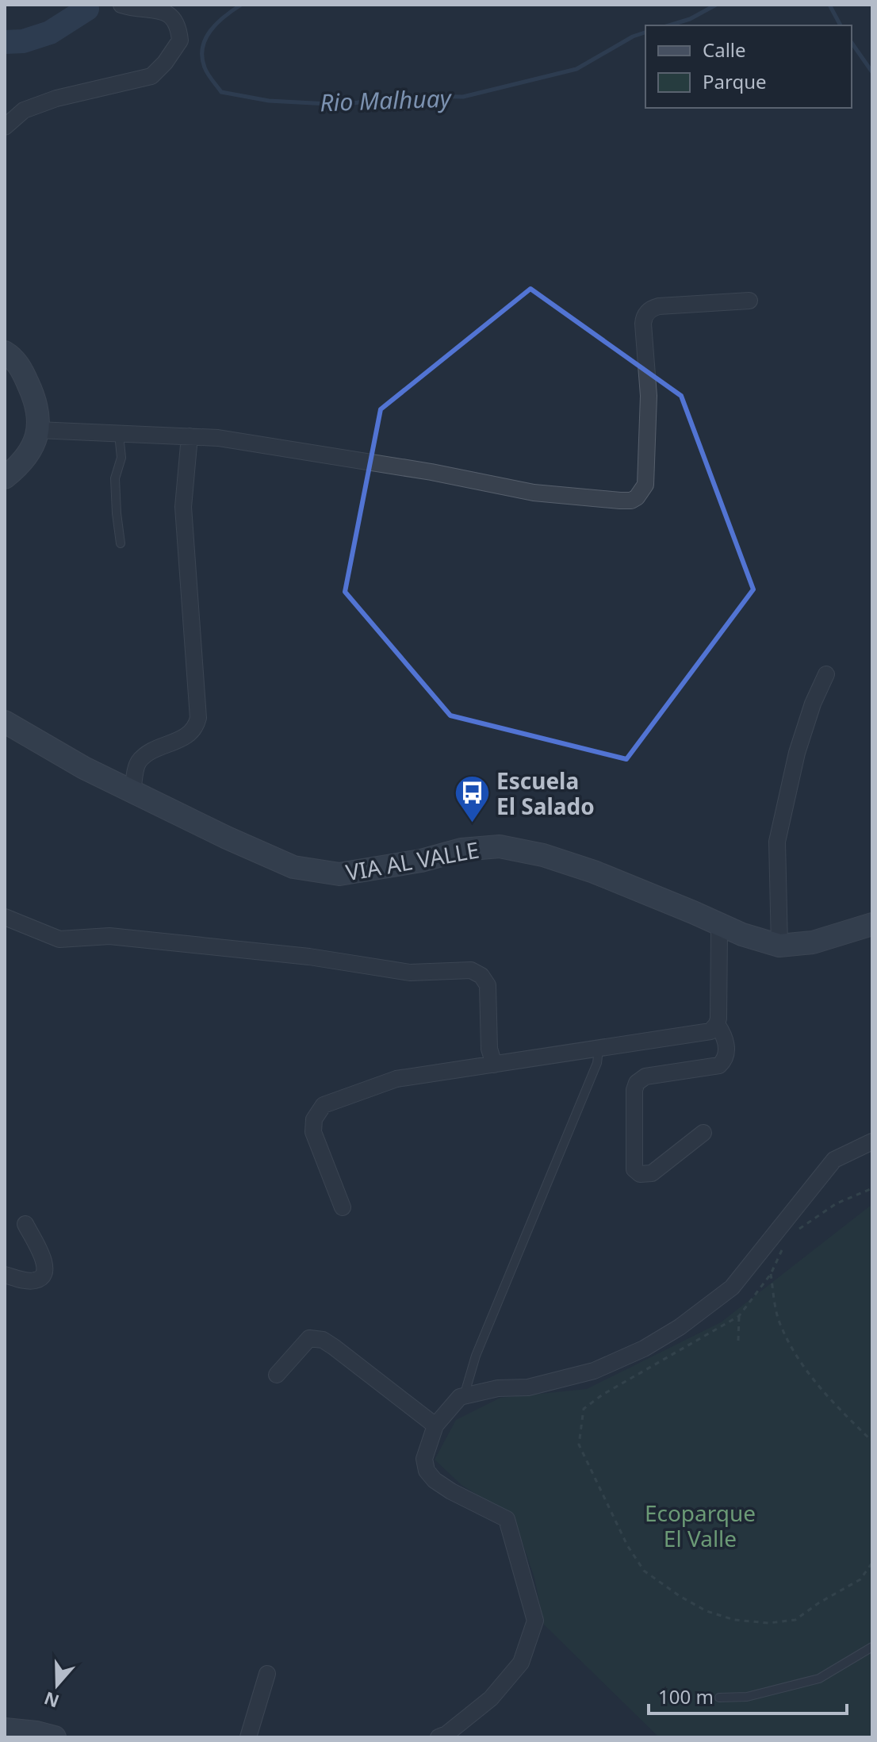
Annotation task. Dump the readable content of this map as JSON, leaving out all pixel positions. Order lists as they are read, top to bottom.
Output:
{
  "streets": {
    "main road": ["VIA AL VALLE"]
  },
  "water": ["Rio Malhuay"],
  "parks": ["Ecoparque El Valle"],
  "places": {
    "bus stop": ["Escuela El Salado"]
  },
  "legend": ["Calle", "Parque"],
  "scale_bar": "100 m",
  "north": "bottom"
}
